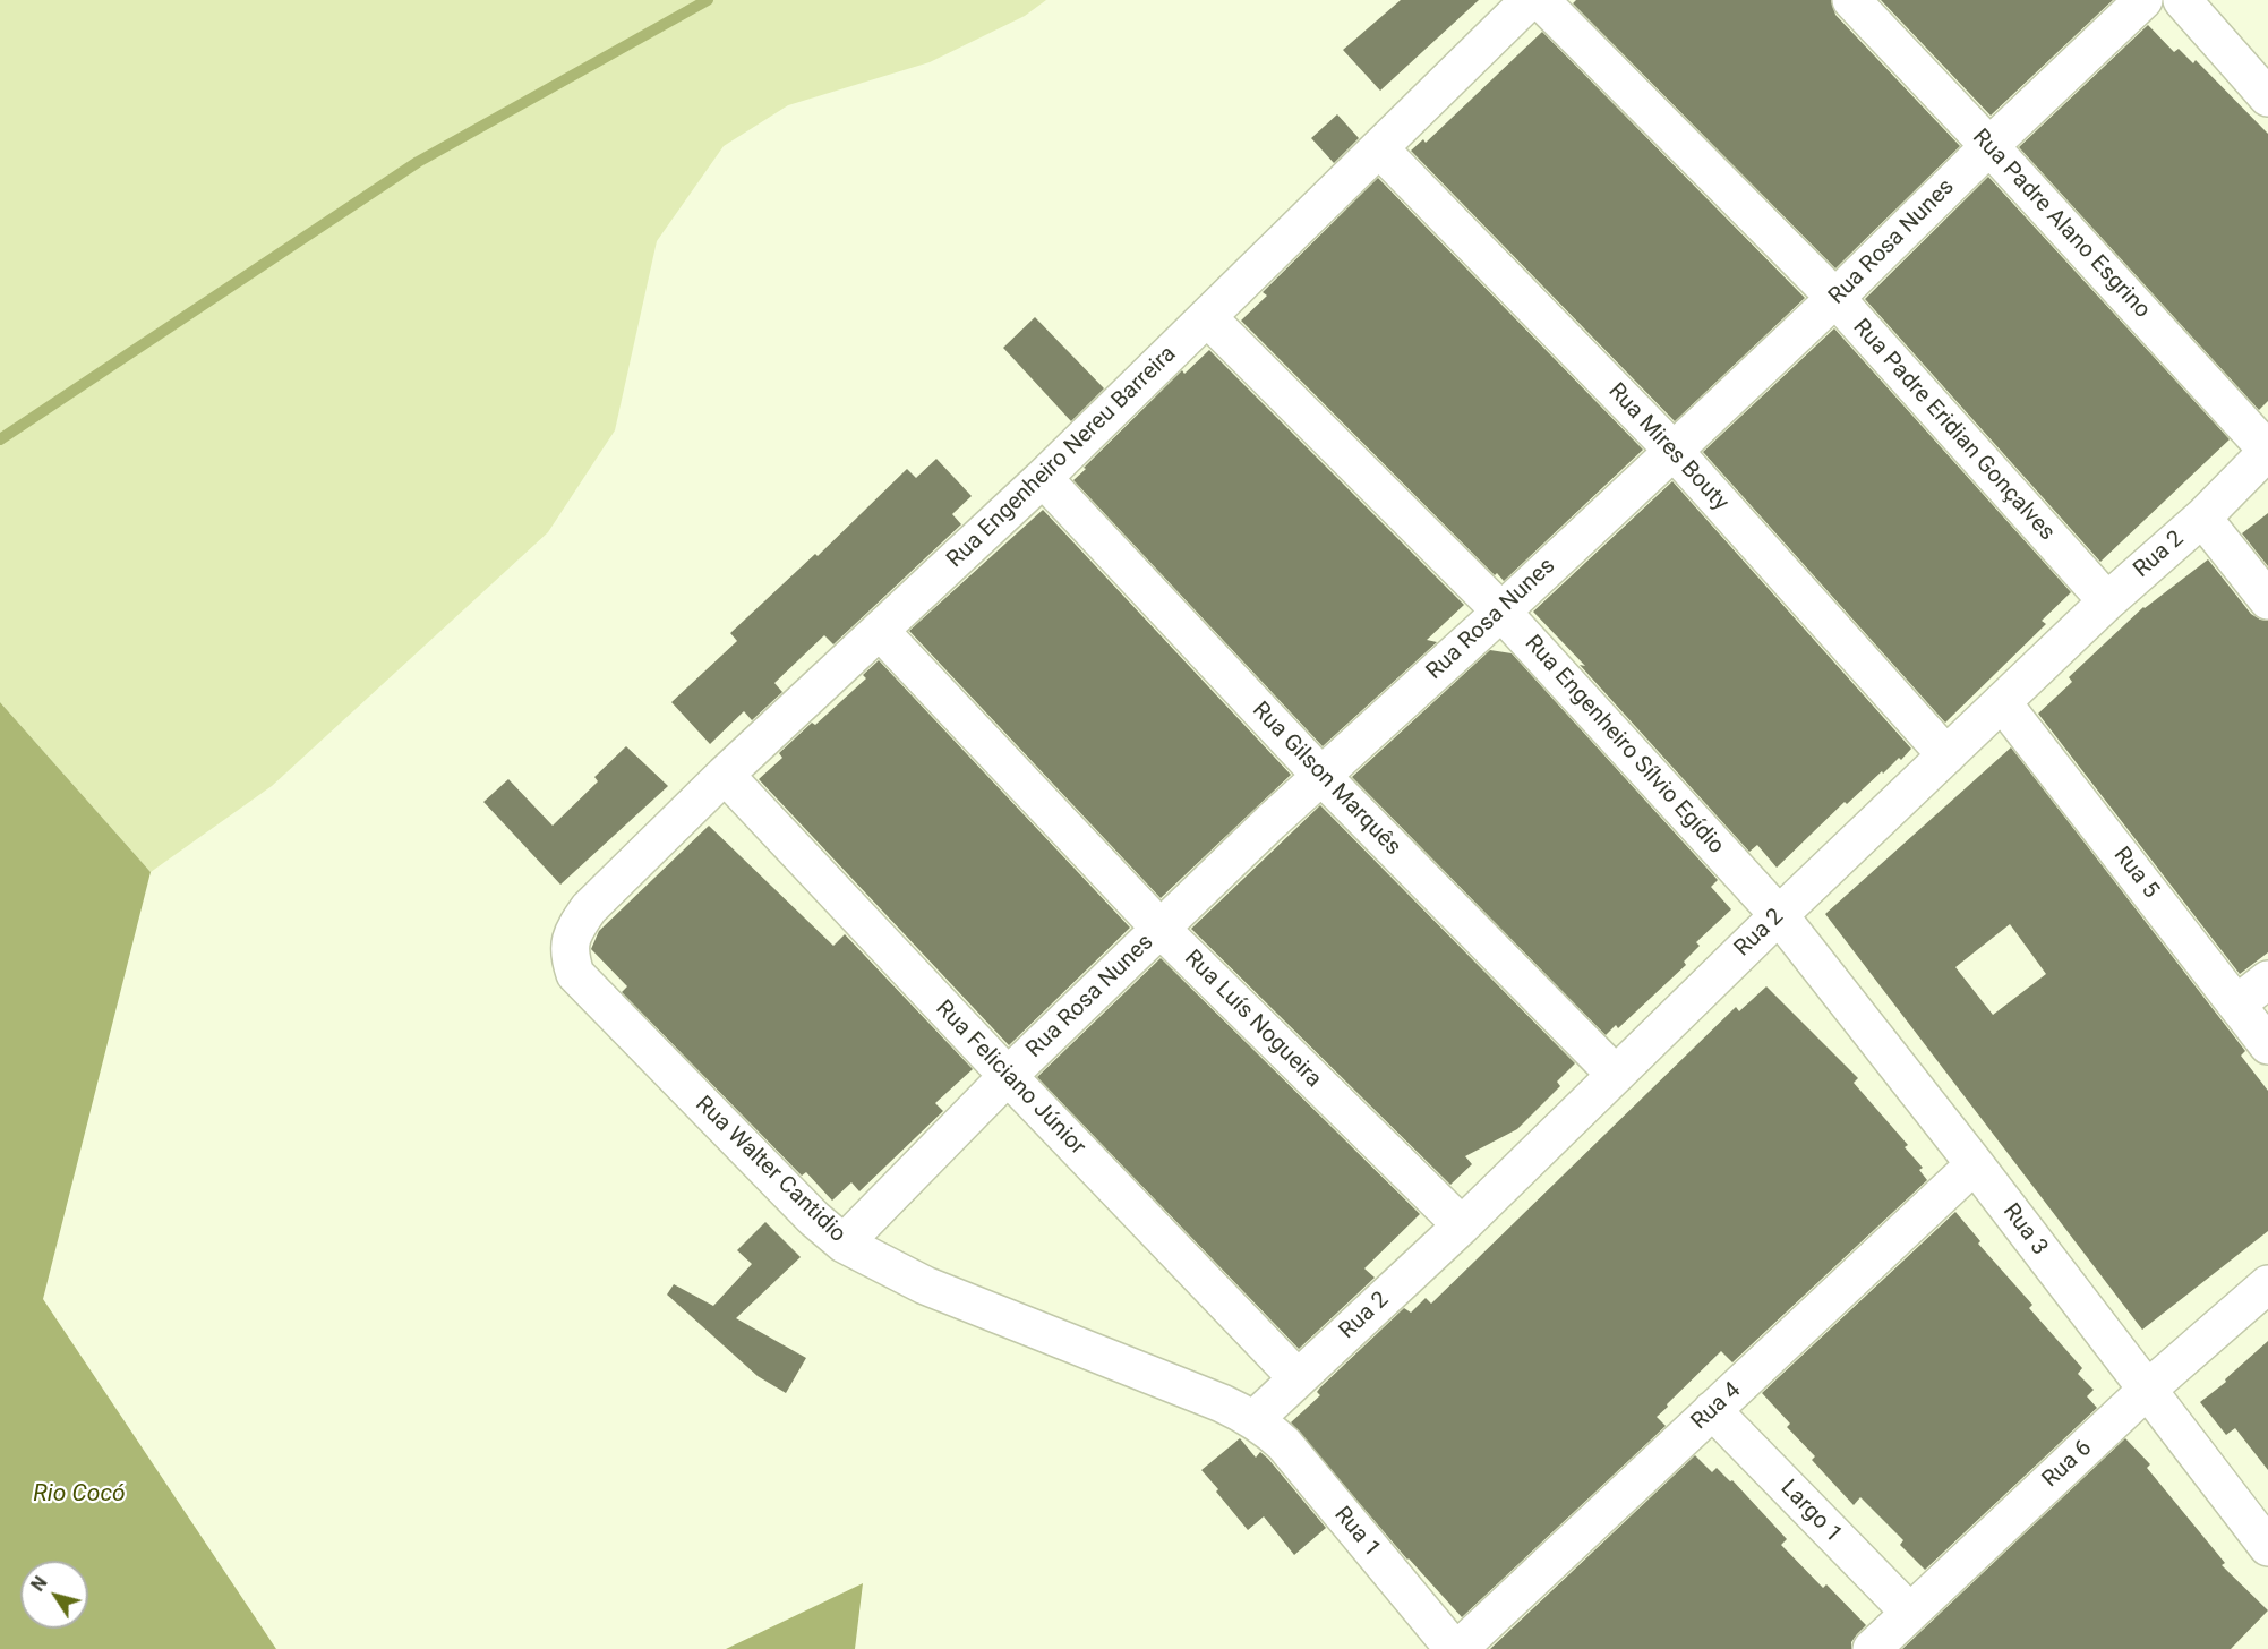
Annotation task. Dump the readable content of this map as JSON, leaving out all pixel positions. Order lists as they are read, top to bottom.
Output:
{
  "streets": {
    "street": [
      "Rua Padre Alano Esgrino",
      "Rua Rosa Nunes",
      "Rua Padre Eridian Gonçalves",
      "Rua Mires Bouty",
      "Rua Engenheiro Nereu Barreira",
      "Rua 2",
      "Rua Engenheiro Sílvio Egídio",
      "Rua Gilson Marquês",
      "Rua 5",
      "Rua Luís Nogueira",
      "Rua Feliciano Júnior",
      "Rua Walter Cantidio",
      "Rua 3",
      "Rua 4",
      "Rua 6",
      "Largo 1",
      "Rua 1"
    ]
  },
  "crossings": [
    ["Rua Padre Alano Esgrino", "Rua Rosa Nunes"],
    ["Rua Padre Alano Esgrino", "Rua 2"],
    ["Rua Rosa Nunes", "Rua Padre Eridian Gonçalves"],
    ["Rua Rosa Nunes", "Rua Mires Bouty"],
    ["Rua Rosa Nunes", "Rua Engenheiro Sílvio Egídio"],
    ["Rua Rosa Nunes", "Rua Gilson Marquês"],
    ["Rua Rosa Nunes", "Rua Luís Nogueira"],
    ["Rua Rosa Nunes", "Rua Feliciano Júnior"],
    ["Rua Rosa Nunes", "Rua Walter Cantidio"],
    ["Rua Padre Eridian Gonçalves", "Rua 2"],
    ["Rua Mires Bouty", "Rua Engenheiro Nereu Barreira"],
    ["Rua Mires Bouty", "Rua 2"],
    ["Rua Engenheiro Nereu Barreira", "Rua Engenheiro Sílvio Egídio"],
    ["Rua Engenheiro Nereu Barreira", "Rua Gilson Marquês"],
    ["Rua Engenheiro Nereu Barreira", "Rua Luís Nogueira"],
    ["Rua Engenheiro Nereu Barreira", "Rua Feliciano Júnior"],
    ["Rua Engenheiro Nereu Barreira", "Rua Walter Cantidio"],
    ["Rua 2", "Rua Engenheiro Sílvio Egídio"],
    ["Rua 2", "Rua Gilson Marquês"],
    ["Rua 2", "Rua 5"],
    ["Rua 2", "Rua Luís Nogueira"],
    ["Rua 2", "Rua Feliciano Júnior"],
    ["Rua 2", "Rua Walter Cantidio"],
    ["Rua 2", "Rua 3"],
    ["Rua 2", "Rua 1"],
    ["Rua Engenheiro Sílvio Egídio", "Rua 3"],
    ["Rua Walter Cantidio", "Rua 1"],
    ["Rua 3", "Rua 4"],
    ["Rua 3", "Rua 6"],
    ["Rua 4", "Largo 1"],
    ["Rua 4", "Rua 1"],
    ["Rua 6", "Largo 1"]
  ],
  "water": ["Rio Cocó"],
  "north": "top left"
}
